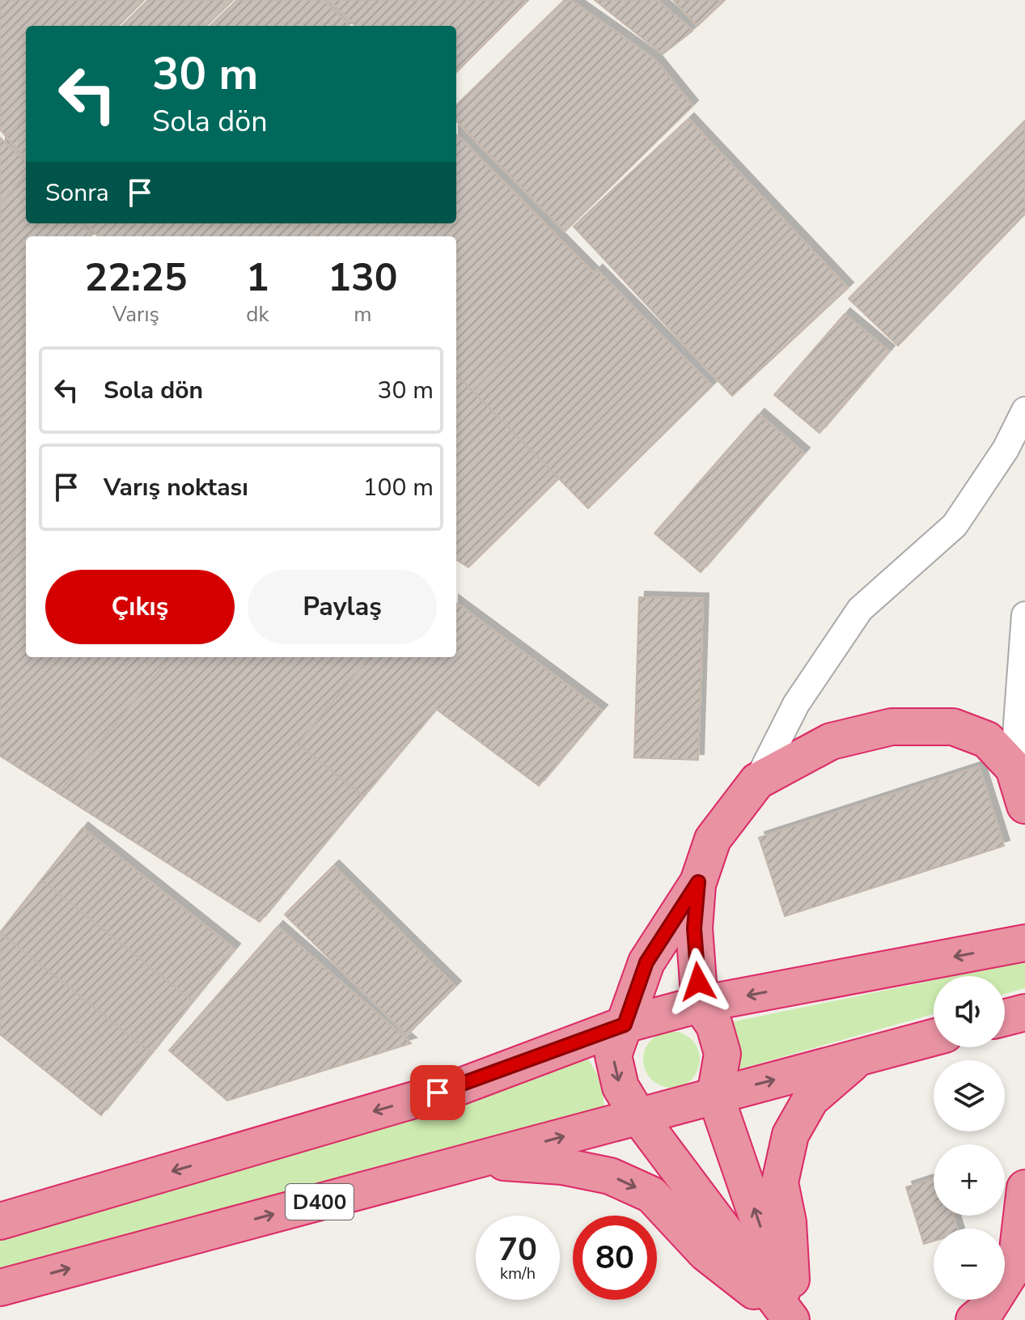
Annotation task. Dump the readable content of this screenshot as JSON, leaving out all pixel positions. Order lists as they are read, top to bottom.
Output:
{
  "streets": {
    "highway": ["D400"]
  },
  "page": {
    "turn": ["30 m", "Sola dön"],
    "then": "Sonra",
    "eta": [
      "22:25",
      "Varış",
      "1",
      "dk",
      "130",
      "m"
    ],
    "list": [
      {
        "name": "Sola dön",
        "value": "30 m"
      },
      {
        "name": "Varış noktası",
        "value": "100 m"
      }
    ],
    "buttons": ["Çıkış", "Paylaş"],
    "map_buttons": ["+", "−"],
    "speed": "70 km/h",
    "limit": "80"
  }
}
